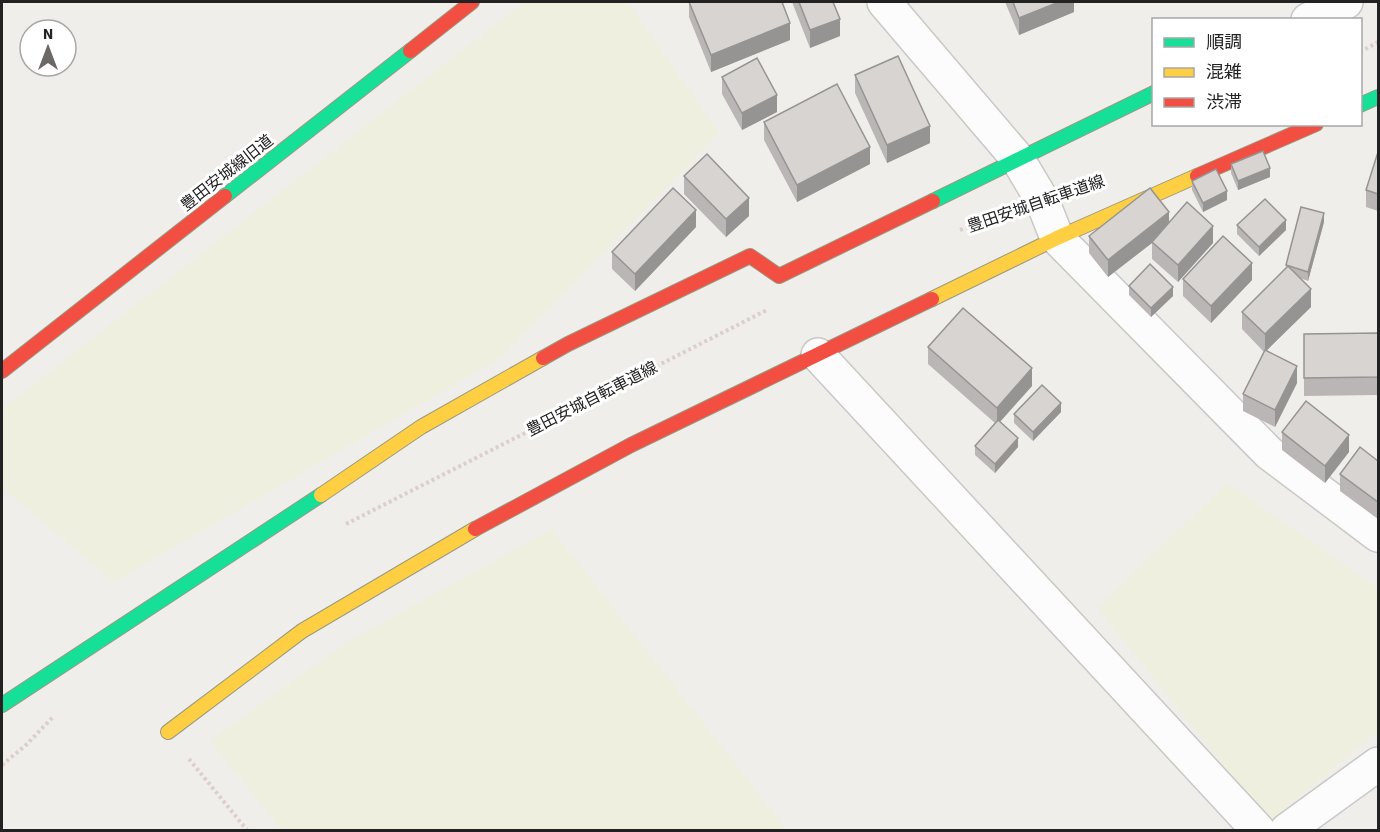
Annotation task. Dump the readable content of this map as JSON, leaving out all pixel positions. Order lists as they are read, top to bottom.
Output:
{
  "streets": {
    "street": ["豊田安城線旧道"],
    "path": ["豊田安城自転車道線"]
  },
  "legend": ["順調", "混雑", "渋滞"],
  "north": "top"
}
